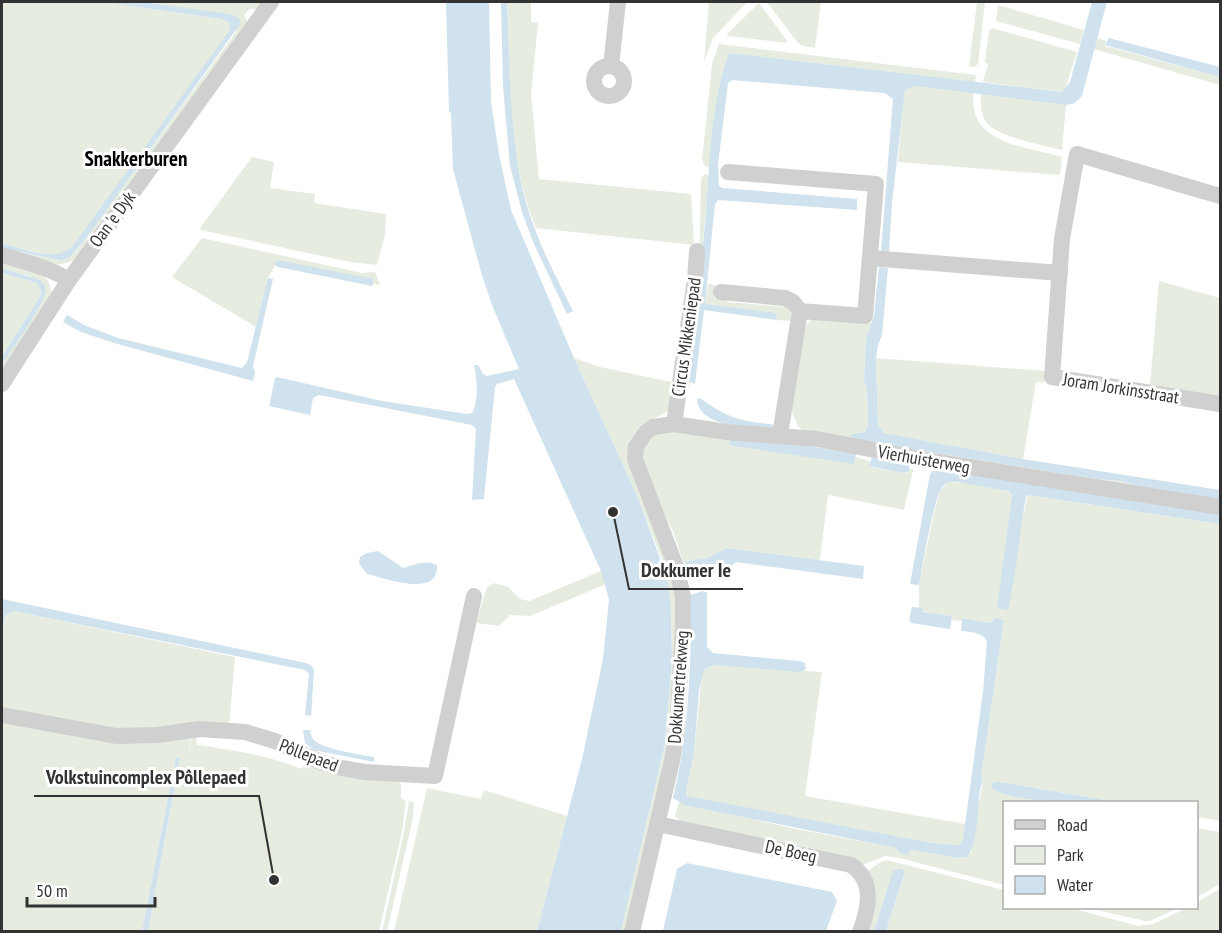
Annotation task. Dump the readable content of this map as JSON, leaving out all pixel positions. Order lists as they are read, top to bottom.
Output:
{
  "streets": {
    "street": [
      "Oan 'e Dyk",
      "Circus Mikkeniepad",
      "Joram Jorkinsstraat",
      "Vierhuisterweg",
      "Dokkumertrekweg",
      "Pôllepaed",
      "De Boeg"
    ]
  },
  "crossings": [
    ["Circus Mikkeniepad", "Vierhuisterweg"],
    ["Vierhuisterweg", "Dokkumertrekweg"],
    ["Dokkumertrekweg", "De Boeg"]
  ],
  "districts": ["Snakkerburen"],
  "places": ["Dokkumer Ie", "Volkstuincomplex Pôllepaed"],
  "legend": ["Road", "Park", "Water"],
  "scale_bar": "50 m"
}
